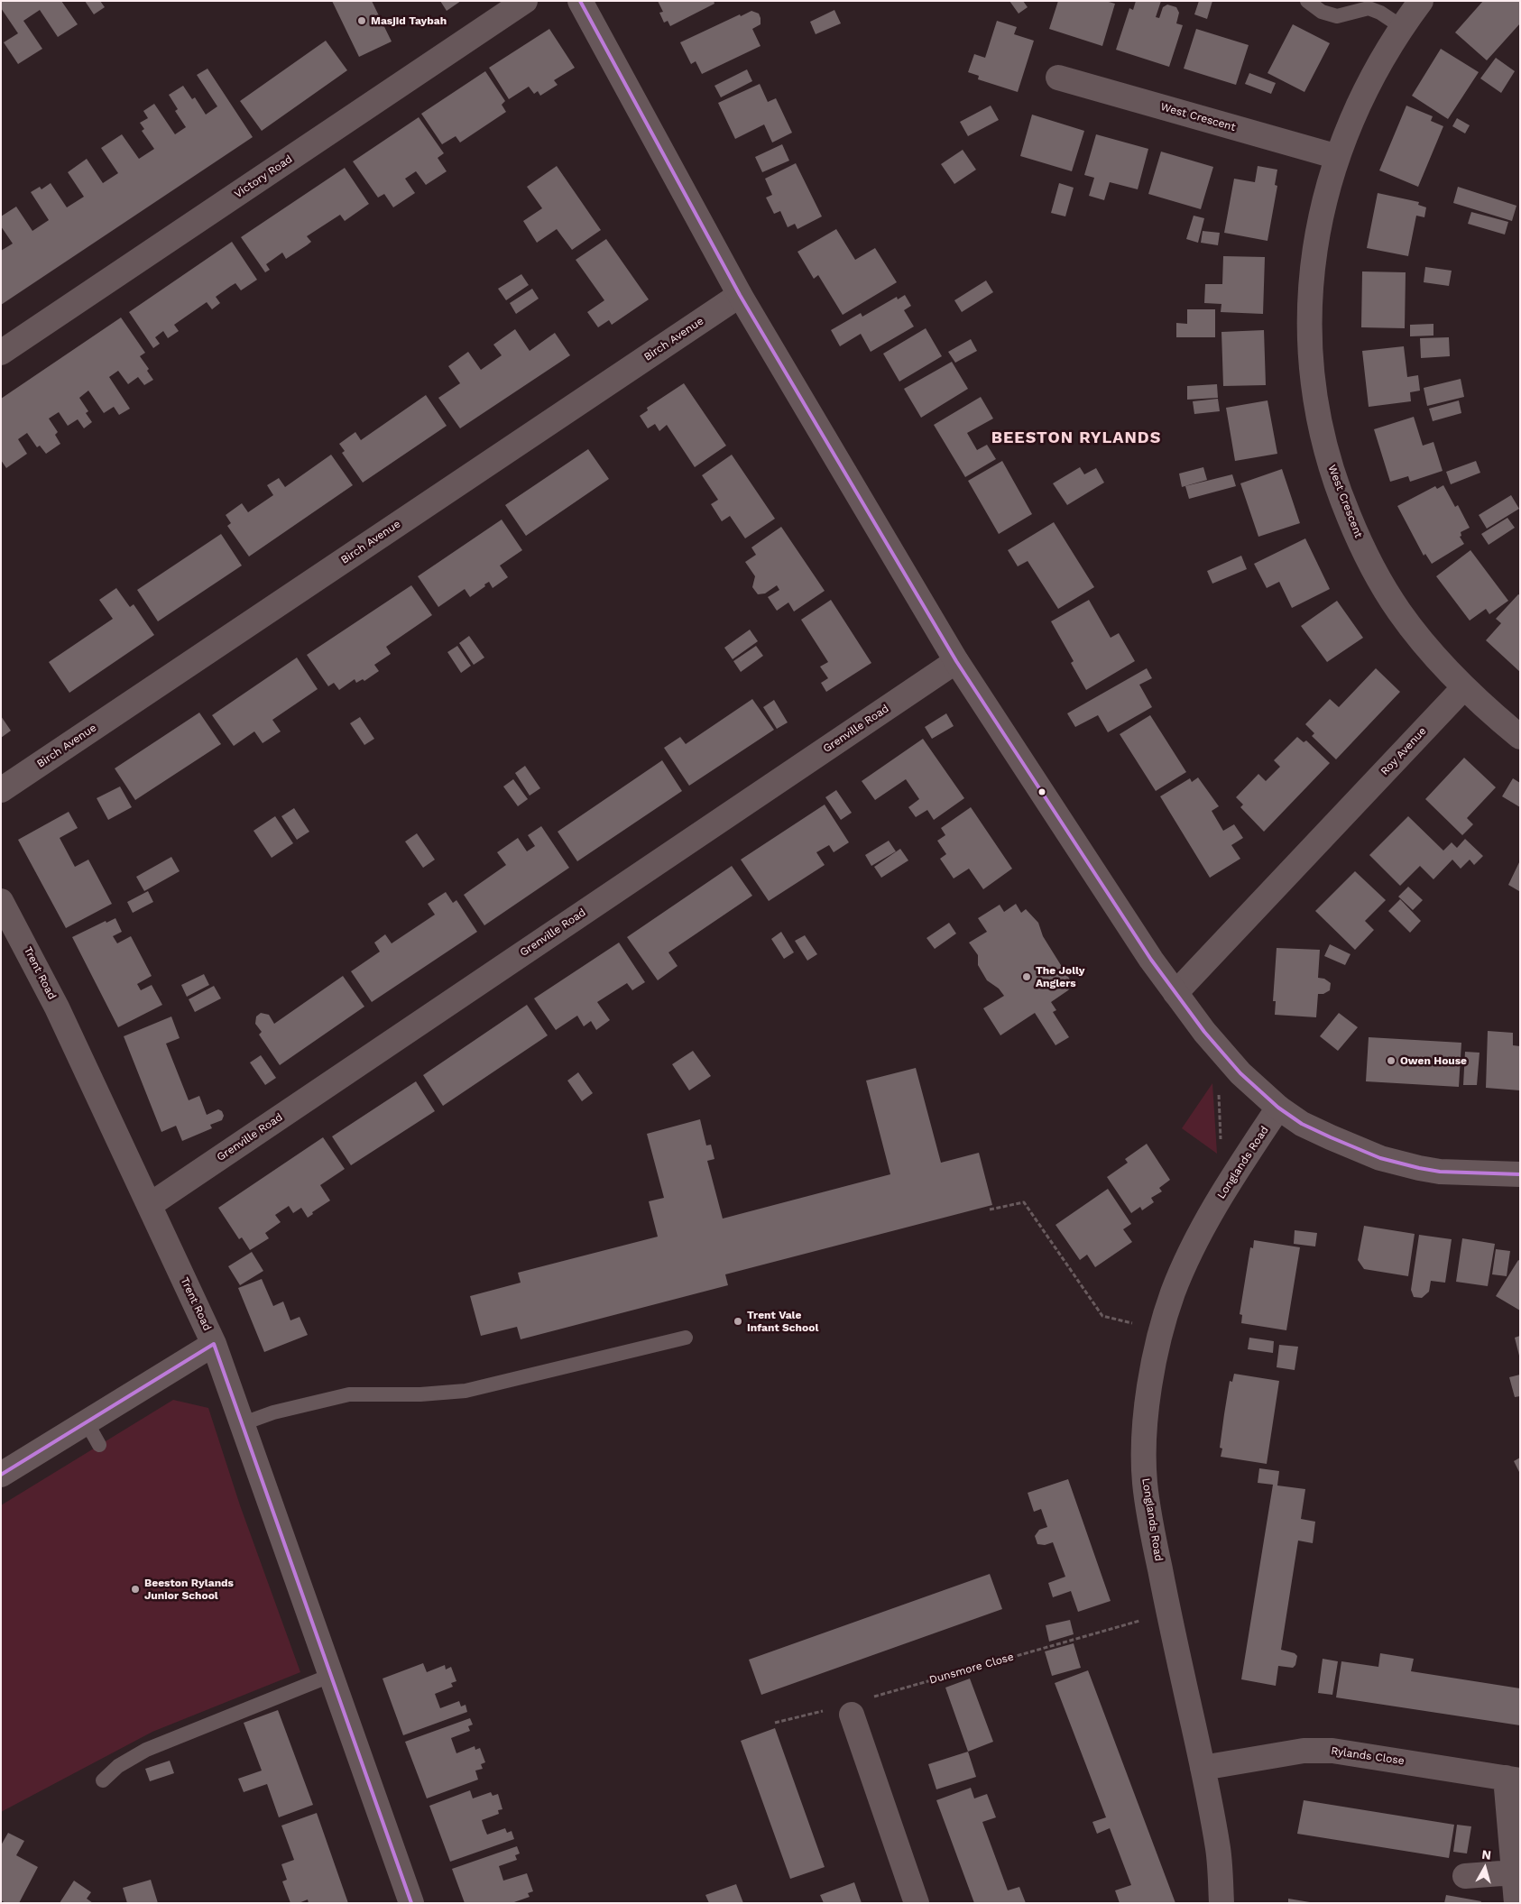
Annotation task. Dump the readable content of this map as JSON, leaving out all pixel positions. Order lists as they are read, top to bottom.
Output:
{
  "streets": {
    "street": [
      "West Crescent",
      "Victory Road",
      "Birch Avenue",
      "Grenville Road",
      "Roy Avenue",
      "Trent Road",
      "Longlands Road",
      "Rylands Close"
    ],
    "path": ["Dunsmore Close"]
  },
  "crossings": [
    ["West Crescent", "Roy Avenue"],
    ["Grenville Road", "Trent Road"],
    ["Longlands Road", "Dunsmore Close"],
    ["Longlands Road", "Rylands Close"]
  ],
  "districts": ["BEESTON RYLANDS"],
  "places": [
    "Masjid Taybah",
    "The Jolly Anglers",
    "Owen House",
    "Trent Vale Infant School",
    "Beeston Rylands Junior School"
  ],
  "north": "top"
}
